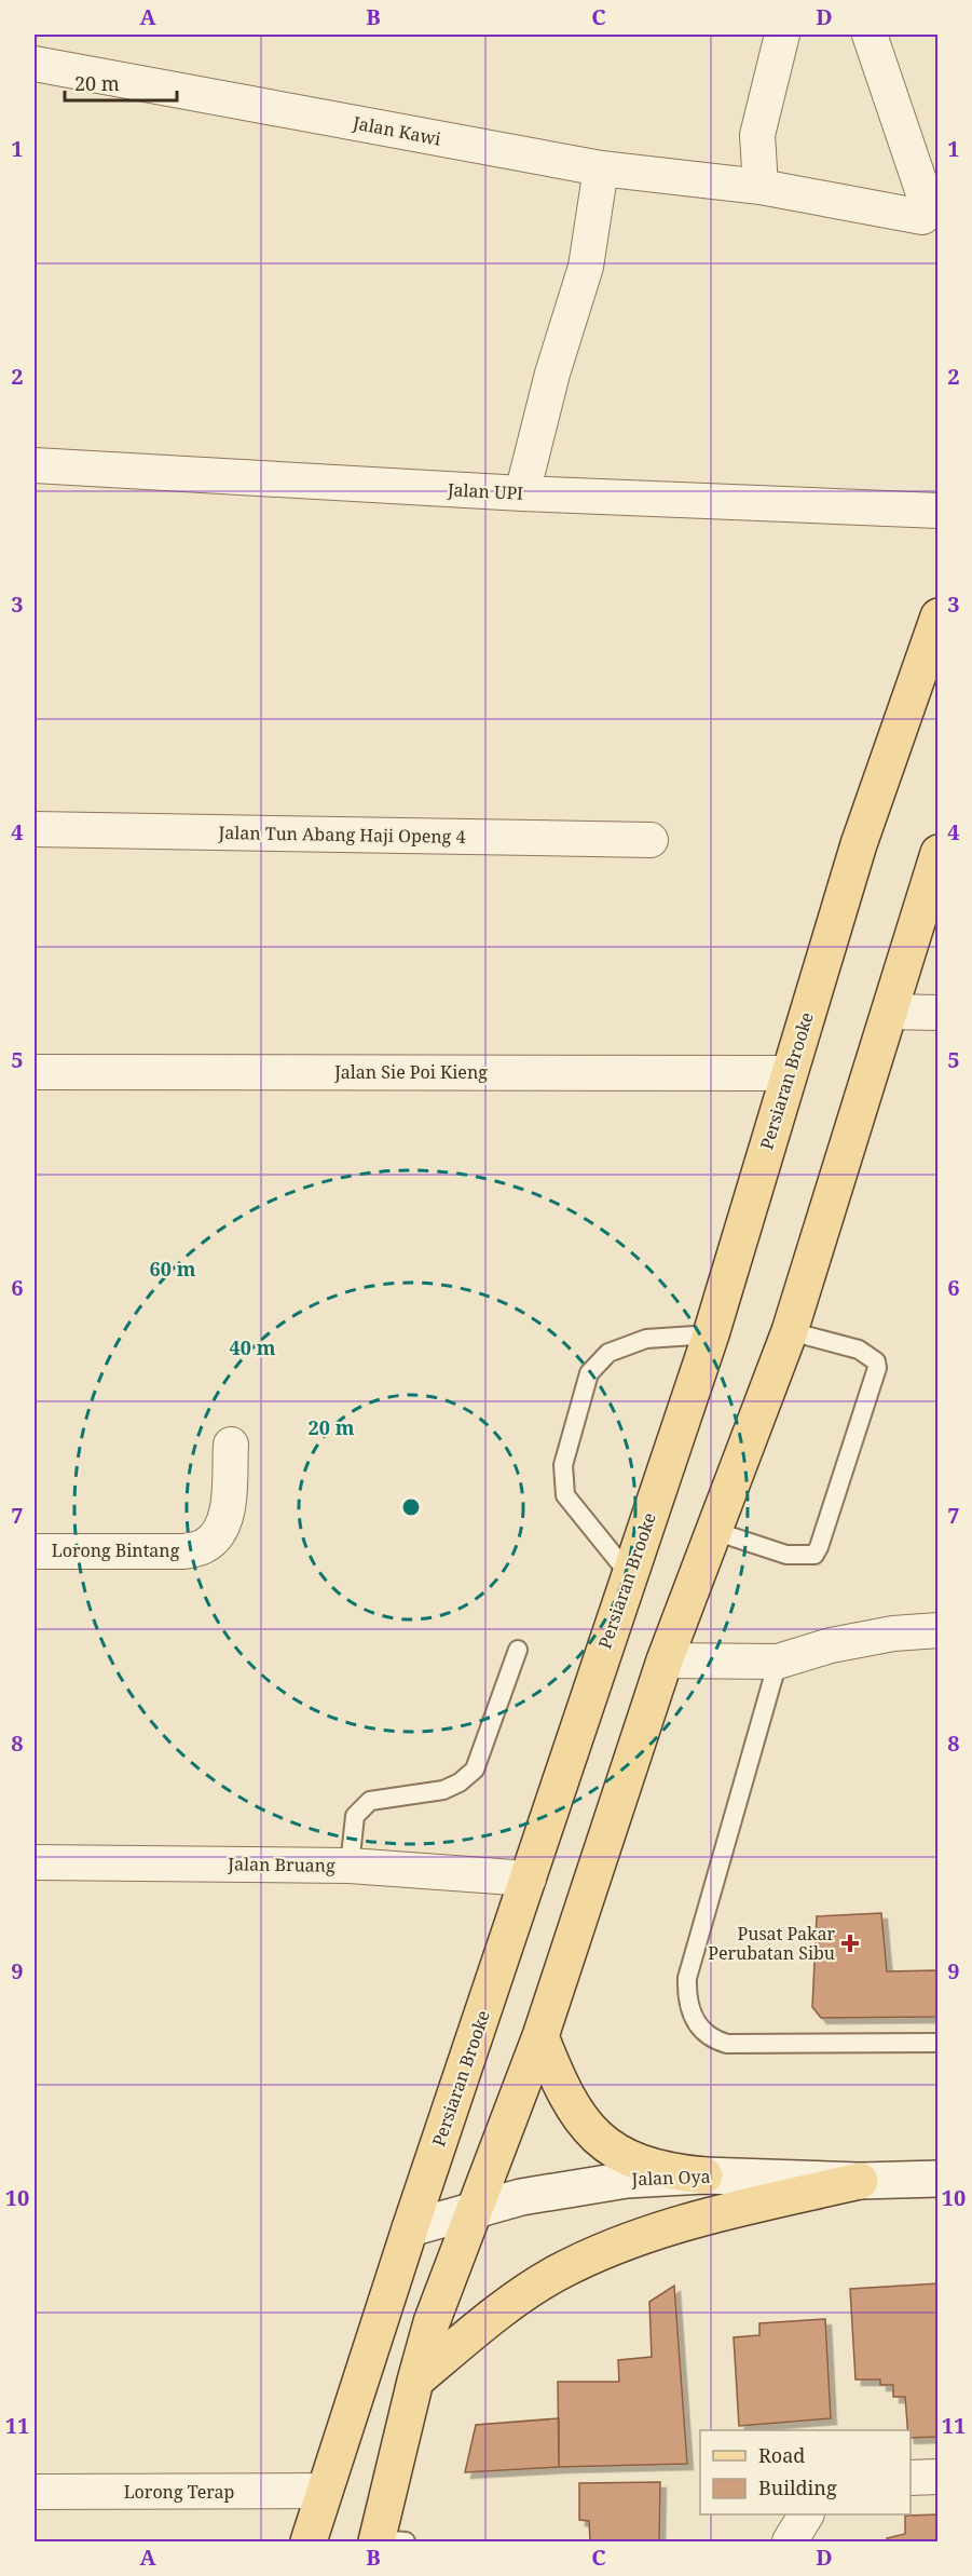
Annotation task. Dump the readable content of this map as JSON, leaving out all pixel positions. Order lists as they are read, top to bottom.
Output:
{
  "streets": {
    "main road": ["Persiaran Brooke", "Jalan Oya"],
    "street": [
      "Jalan Kawi",
      "Jalan UPI",
      "Jalan Tun Abang Haji Openg 4",
      "Jalan Sie Poi Kieng",
      "Lorong Bintang",
      "Jalan Bruang",
      "Lorong Terap"
    ]
  },
  "crossings": [
    ["Jalan Sie Poi Kieng", "Persiaran Brooke"],
    ["Persiaran Brooke", "Jalan Bruang"],
    ["Persiaran Brooke", "Jalan Oya"],
    ["Persiaran Brooke", "Lorong Terap"]
  ],
  "places": {
    "health": ["Pusat Pakar Perubatan Sibu"]
  },
  "legend": ["Road", "Building"],
  "scale_bar": "20 m",
  "grid": {
    "columns": [
      "A",
      "B",
      "C",
      "D"
    ],
    "rows": [
      "1",
      "2",
      "3",
      "4",
      "5",
      "6",
      "7",
      "8",
      "9",
      "10",
      "11"
    ]
  },
  "rings": ["60 m", "40 m", "20 m"]
}
